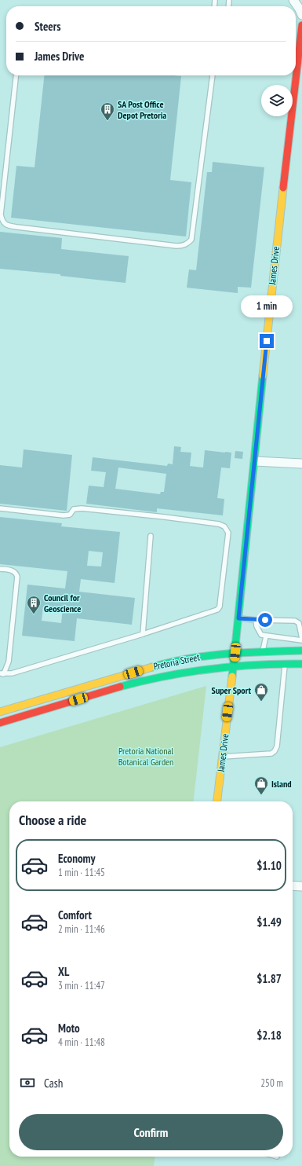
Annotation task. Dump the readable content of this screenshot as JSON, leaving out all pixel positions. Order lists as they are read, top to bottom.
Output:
{
  "streets": {
    "street": ["James Drive", "Pretoria Street"]
  },
  "crossings": [
    ["James Drive", "Pretoria Street"]
  ],
  "parks": ["Pretoria National Botanical Garden"],
  "places": {
    "building": ["SA Post Office Depot Pretoria", "Council for Geoscience"],
    "shop": ["Super Sport", "Island"]
  },
  "page": {
    "banner": ["Steers", "James Drive"],
    "bubble": "1 min",
    "heading": "Choose a ride",
    "list": [
      {
        "name": "Economy",
        "note": "1 min · 11:45",
        "value": "$1.10"
      },
      {
        "name": "Comfort",
        "note": "2 min · 11:46",
        "value": "$1.49"
      },
      {
        "name": "XL",
        "note": "3 min · 11:47",
        "value": "$1.87"
      },
      {
        "name": "Moto",
        "note": "4 min · 11:48",
        "value": "$2.18"
      }
    ],
    "pay": ["Cash", "250 m"],
    "buttons": "Confirm"
  }
}
